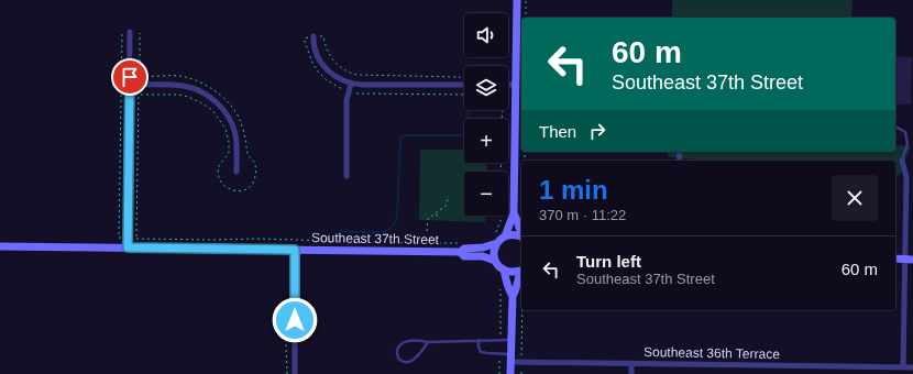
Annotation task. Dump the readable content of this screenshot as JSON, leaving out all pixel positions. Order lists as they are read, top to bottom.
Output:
{
  "streets": {
    "street": ["Southeast 37th Street", "Southeast 36th Terrace"]
  },
  "page": {
    "map_buttons": ["+", "−"],
    "turn": ["60 m", "Southeast 37th Street"],
    "then": "Then",
    "heading": ["1 min", "370 m · 11:22"],
    "list": [
      {
        "name": "Turn left",
        "note": "Southeast 37th Street",
        "value": "60 m"
      }
    ]
  }
}
